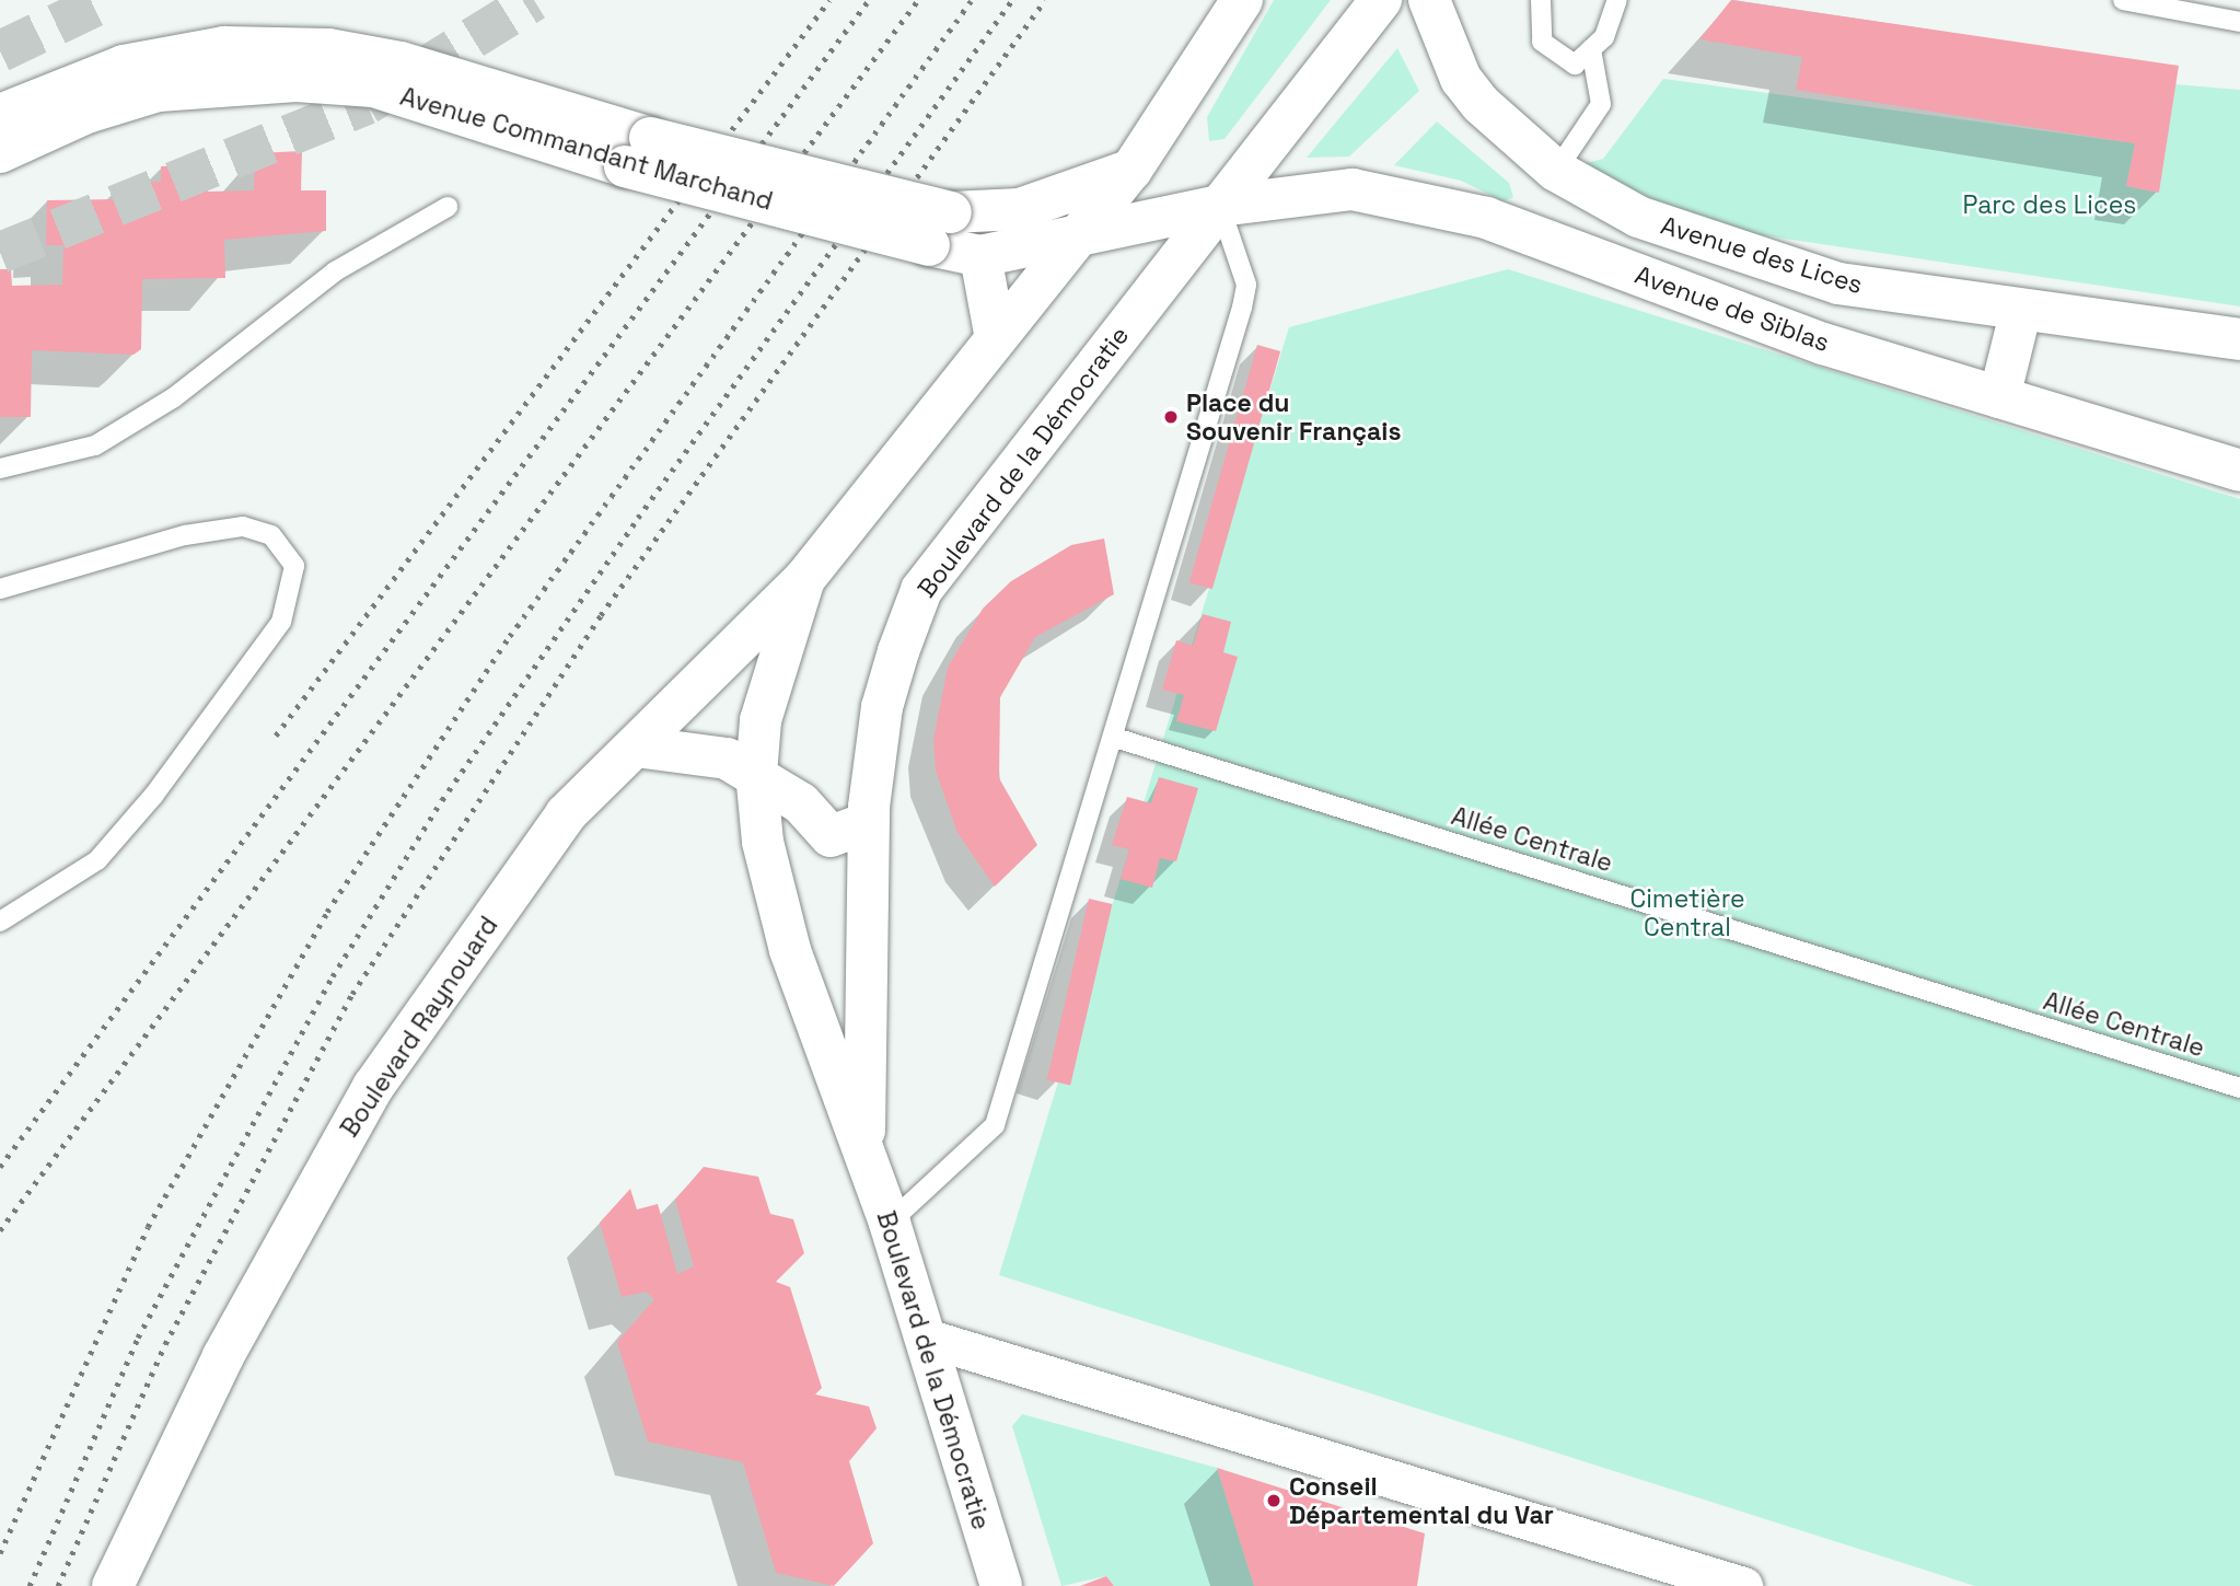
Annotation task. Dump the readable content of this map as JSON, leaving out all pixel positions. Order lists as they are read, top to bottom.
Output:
{
  "streets": {
    "main road": [
      "Avenue Commandant Marchand",
      "Avenue des Lices",
      "Avenue de Siblas",
      "Boulevard de la Démocratie",
      "Boulevard Raynouard"
    ],
    "lane": ["Allée Centrale"]
  },
  "crossings": [
    ["Avenue Commandant Marchand", "Avenue de Siblas"],
    ["Avenue Commandant Marchand", "Boulevard de la Démocratie"],
    ["Avenue de Siblas", "Boulevard de la Démocratie"],
    ["Boulevard de la Démocratie", "Boulevard Raynouard"]
  ],
  "parks": ["Parc des Lices", "Cimetière Central"],
  "places": ["Place du Souvenir Français", "Conseil Départemental du Var"]
}
